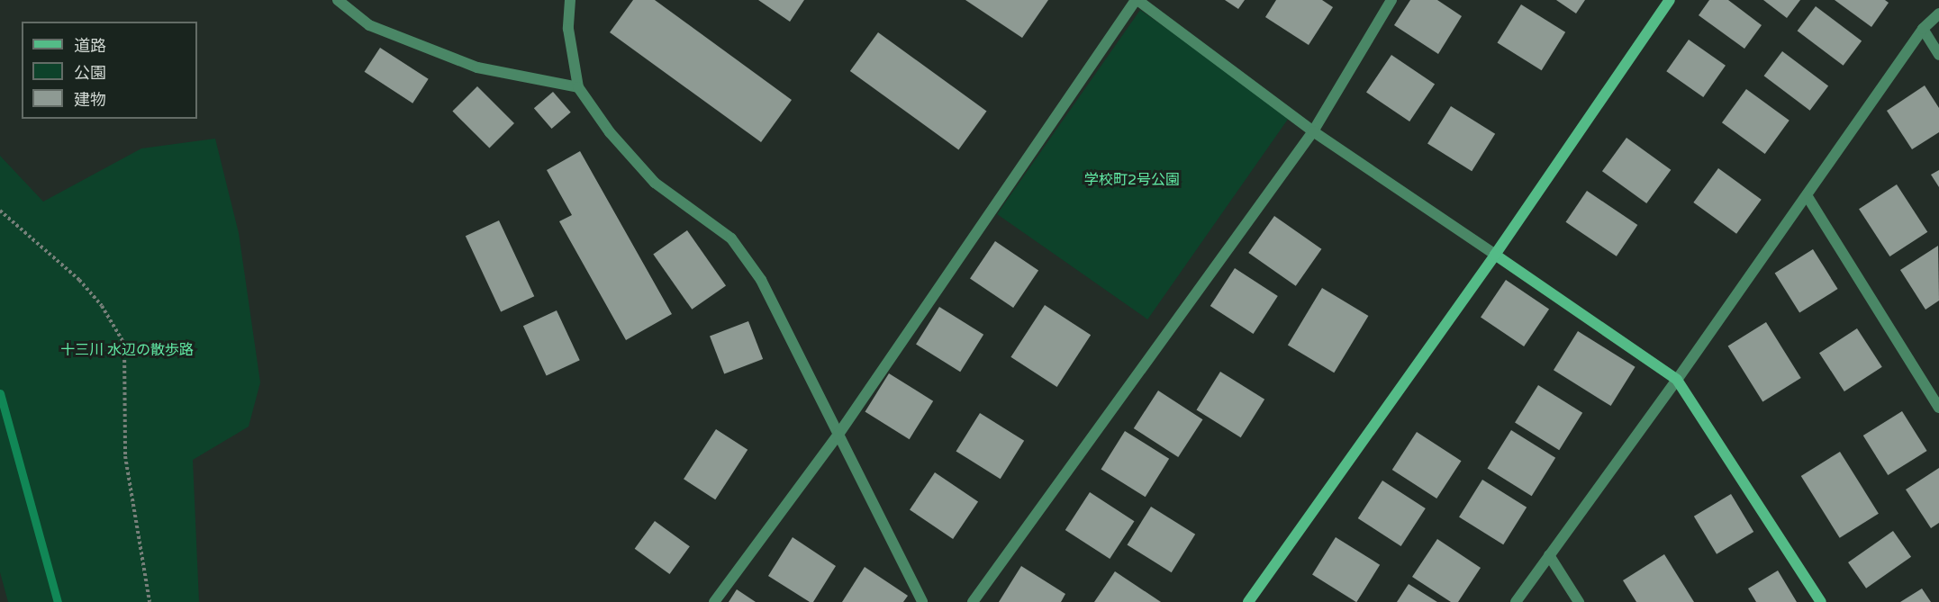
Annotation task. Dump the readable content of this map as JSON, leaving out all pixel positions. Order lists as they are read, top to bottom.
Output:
{
  "parks": ["学校町2号公園", "十三川 水辺の散歩路"],
  "legend": ["道路", "公園", "建物"]
}
